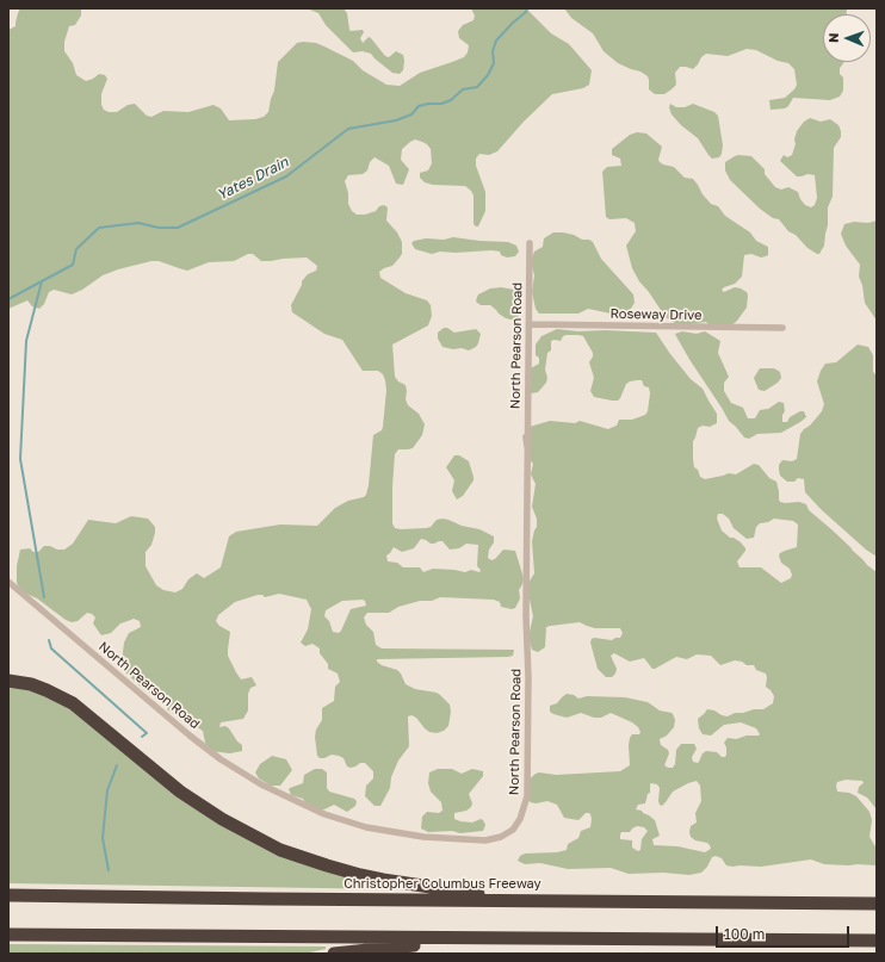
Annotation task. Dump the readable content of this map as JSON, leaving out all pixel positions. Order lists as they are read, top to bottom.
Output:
{
  "streets": {
    "highway": ["Christopher Columbus Freeway"],
    "street": ["Roseway Drive", "North Pearson Road"]
  },
  "crossings": [
    ["Roseway Drive", "North Pearson Road"]
  ],
  "water": ["Yates Drain"],
  "scale_bar": "100 m",
  "north": "left"
}
